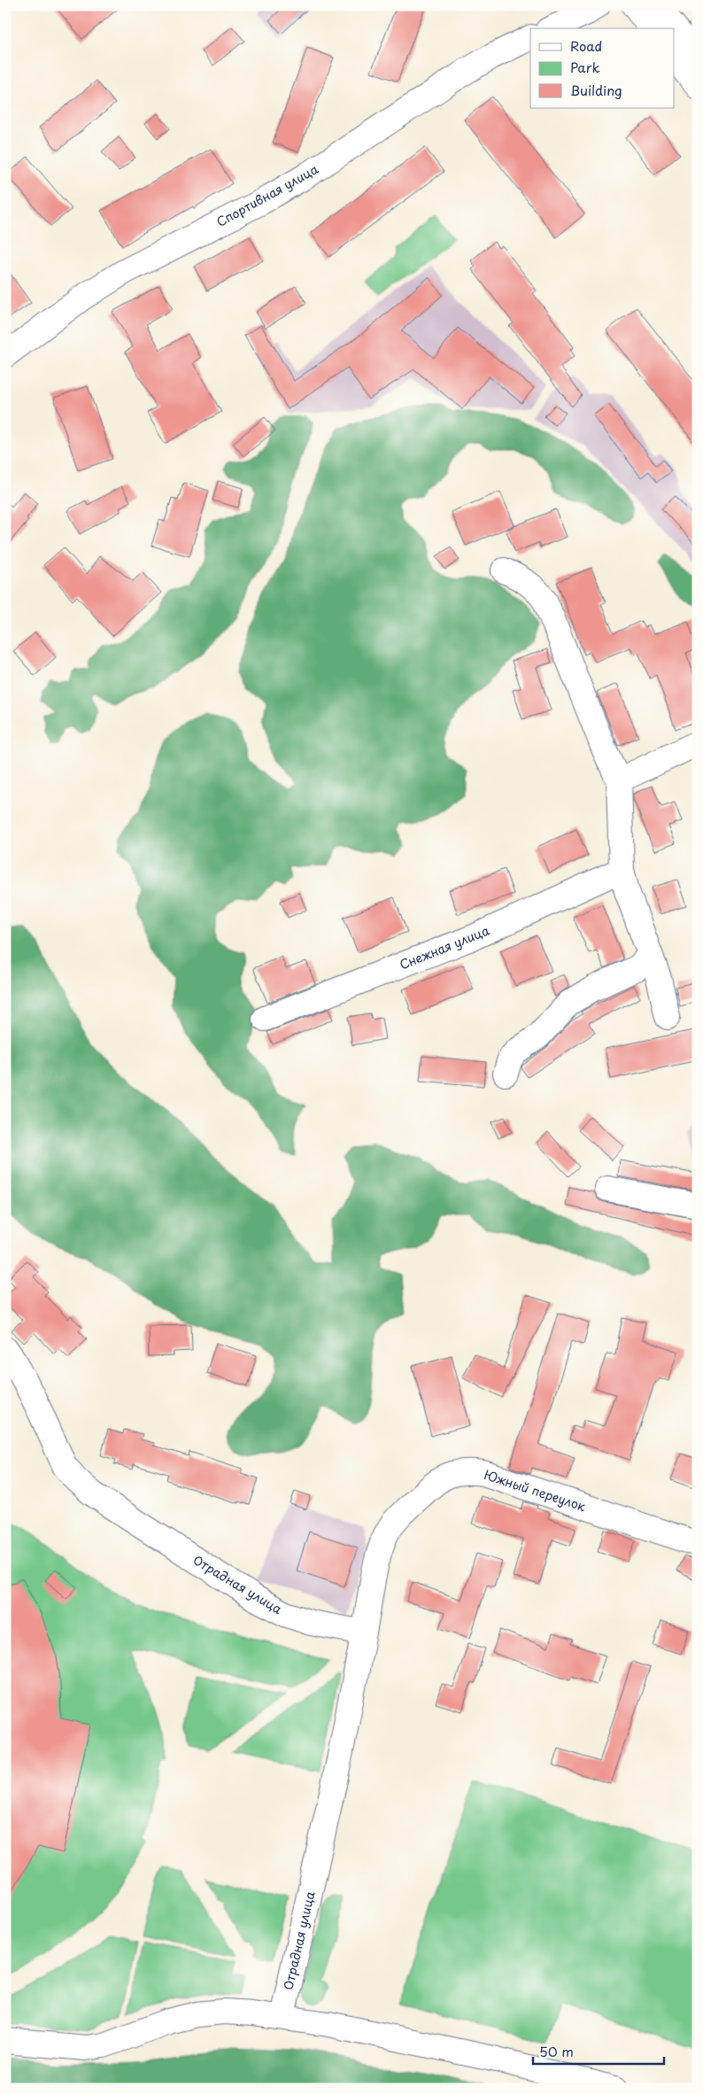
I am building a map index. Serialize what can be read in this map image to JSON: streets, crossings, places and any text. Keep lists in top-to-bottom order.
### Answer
{
  "streets": {
    "street": [
      "Спортивная улица",
      "Снежная улица",
      "Южный переулок",
      "Отрадная улица"
    ]
  },
  "crossings": [
    ["Южный переулок", "Отрадная улица"]
  ],
  "legend": ["Road", "Park", "Building"],
  "scale_bar": "50 m"
}
